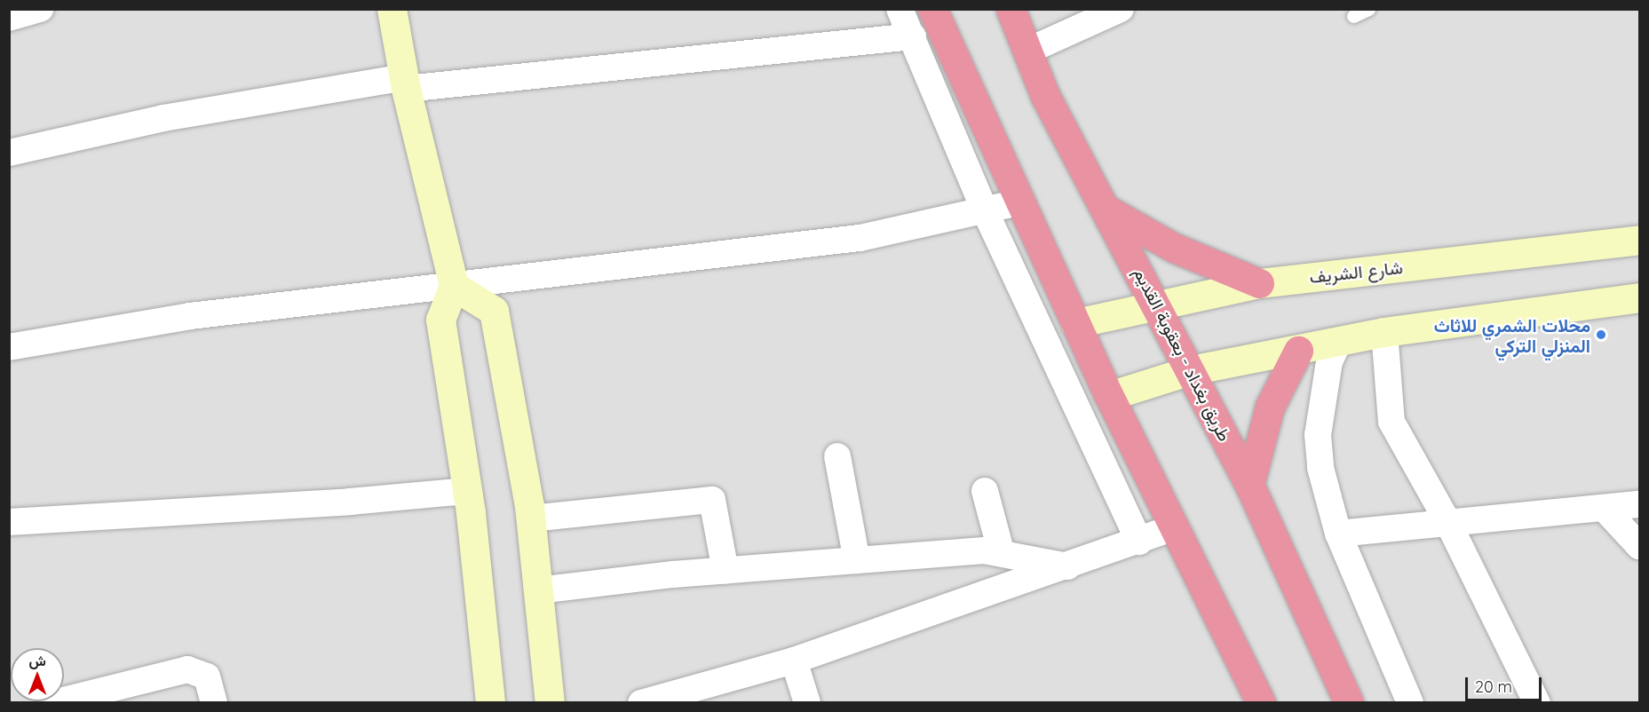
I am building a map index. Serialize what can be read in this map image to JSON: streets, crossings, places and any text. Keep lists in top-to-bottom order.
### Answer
{
  "streets": {
    "highway": ["طريق بغداد - بعقوبة القديم"],
    "street": ["شارع الشريف"]
  },
  "crossings": [
    ["شارع الشريف", "طريق بغداد - بعقوبة القديم"]
  ],
  "places": ["محلات الشمري للاثاث المنزلي التركي"],
  "scale_bar": "20 m",
  "north": "top"
}
